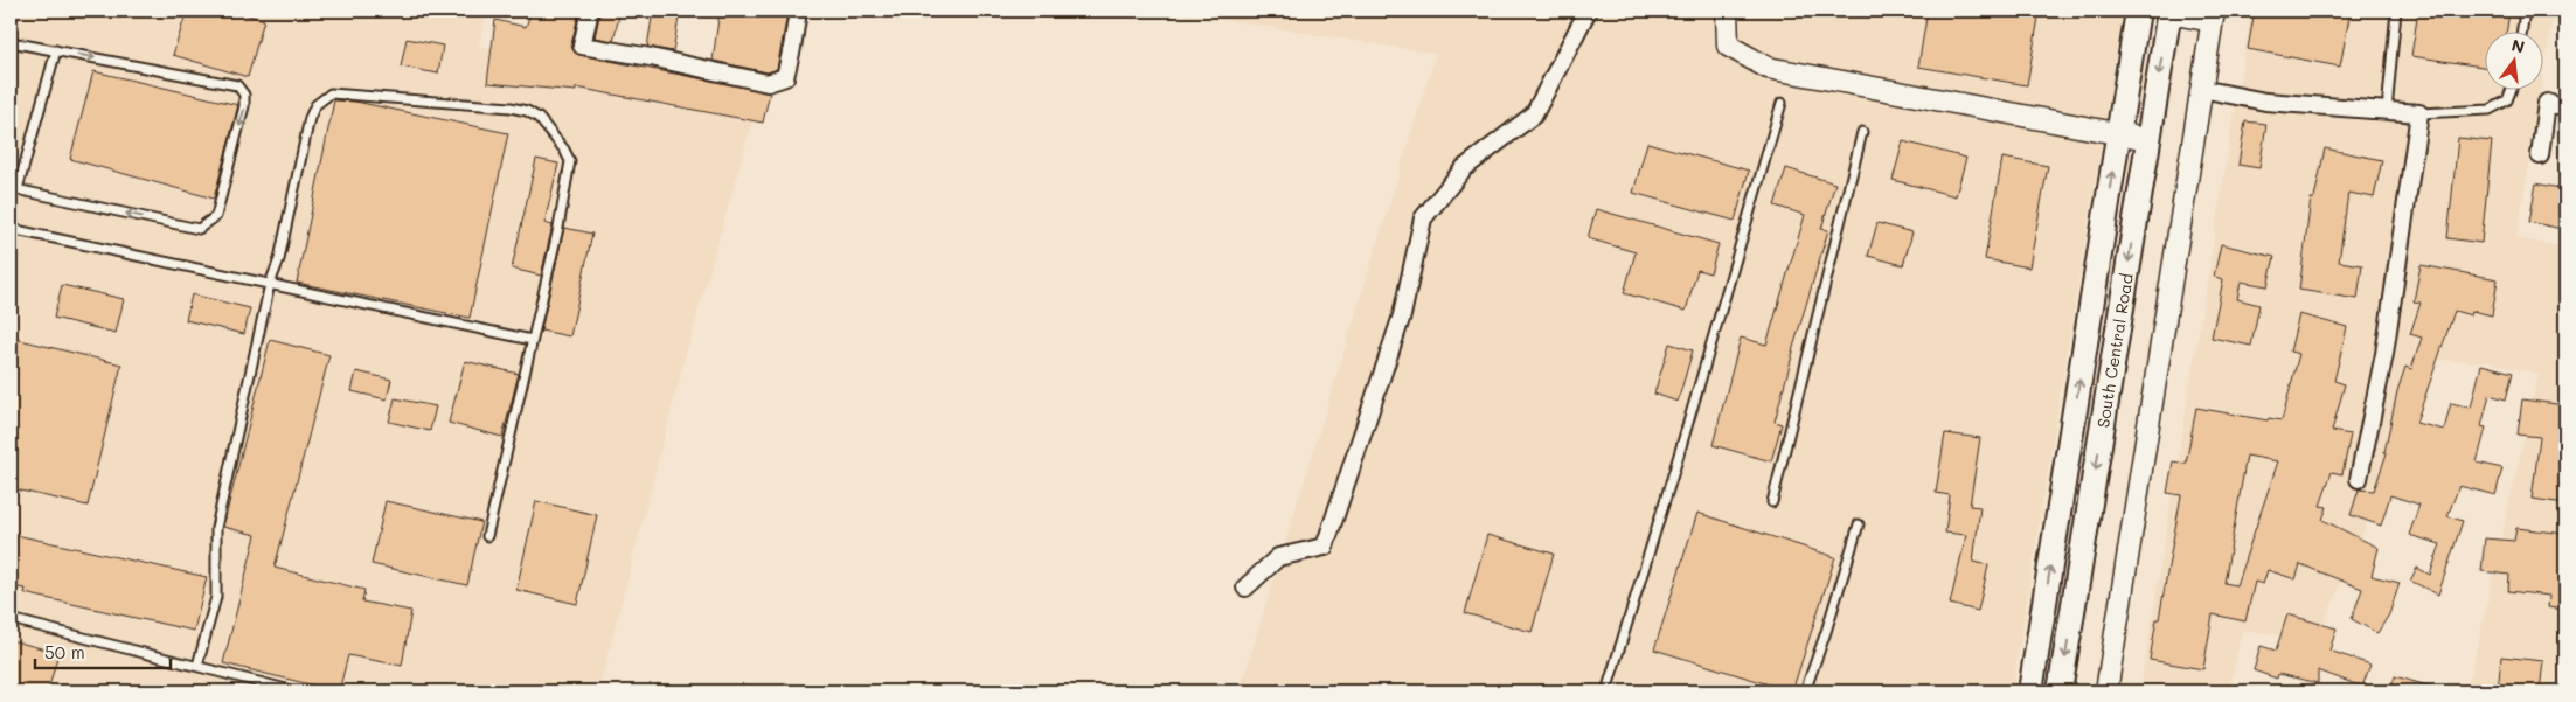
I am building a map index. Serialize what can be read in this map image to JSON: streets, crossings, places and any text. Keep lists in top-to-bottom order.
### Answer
{
  "streets": {
    "main road": ["South Central Road"]
  },
  "scale_bar": "50 m",
  "north": "top"
}
